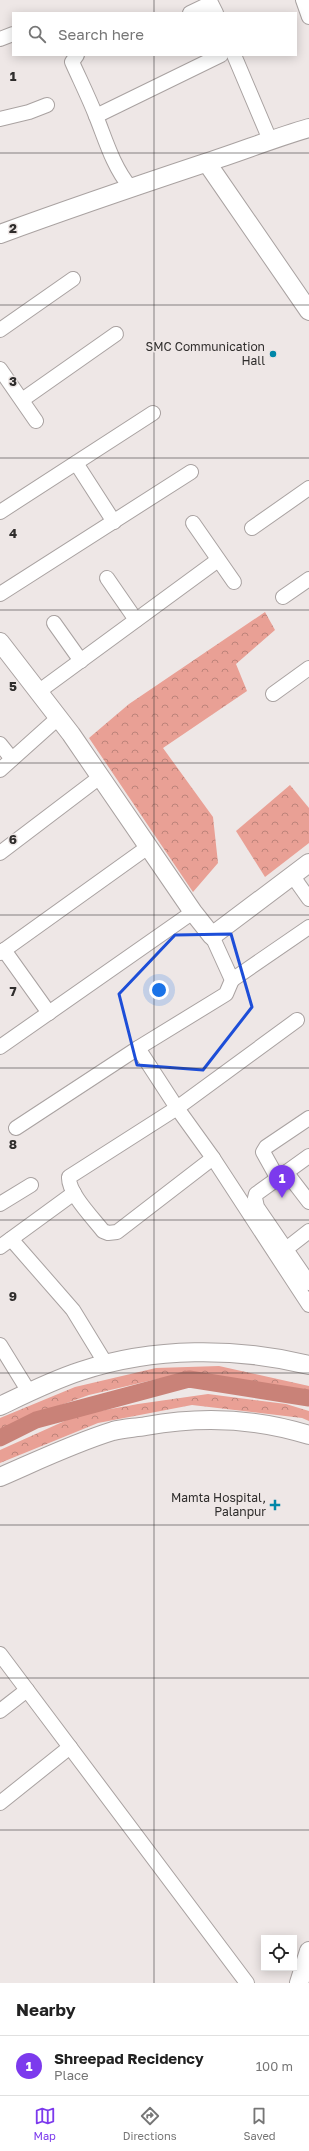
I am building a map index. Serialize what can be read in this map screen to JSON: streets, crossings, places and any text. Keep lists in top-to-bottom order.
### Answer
{
  "places": {
    "other": ["SMC Communication Hall"],
    "health": ["Mamta Hospital, Palanpur"]
  },
  "page": {
    "search": "Search here",
    "pins": "1",
    "heading": "Nearby",
    "list": [
      {
        "mark": "1",
        "name": "Shreepad Recidency",
        "note": "Place",
        "value": "100 m"
      }
    ],
    "nav": ["Map", "Directions", "Saved"]
  },
  "grid": {
    "rows": [
      "1",
      "2",
      "3",
      "4",
      "5",
      "6",
      "7",
      "8",
      "9"
    ]
  }
}
